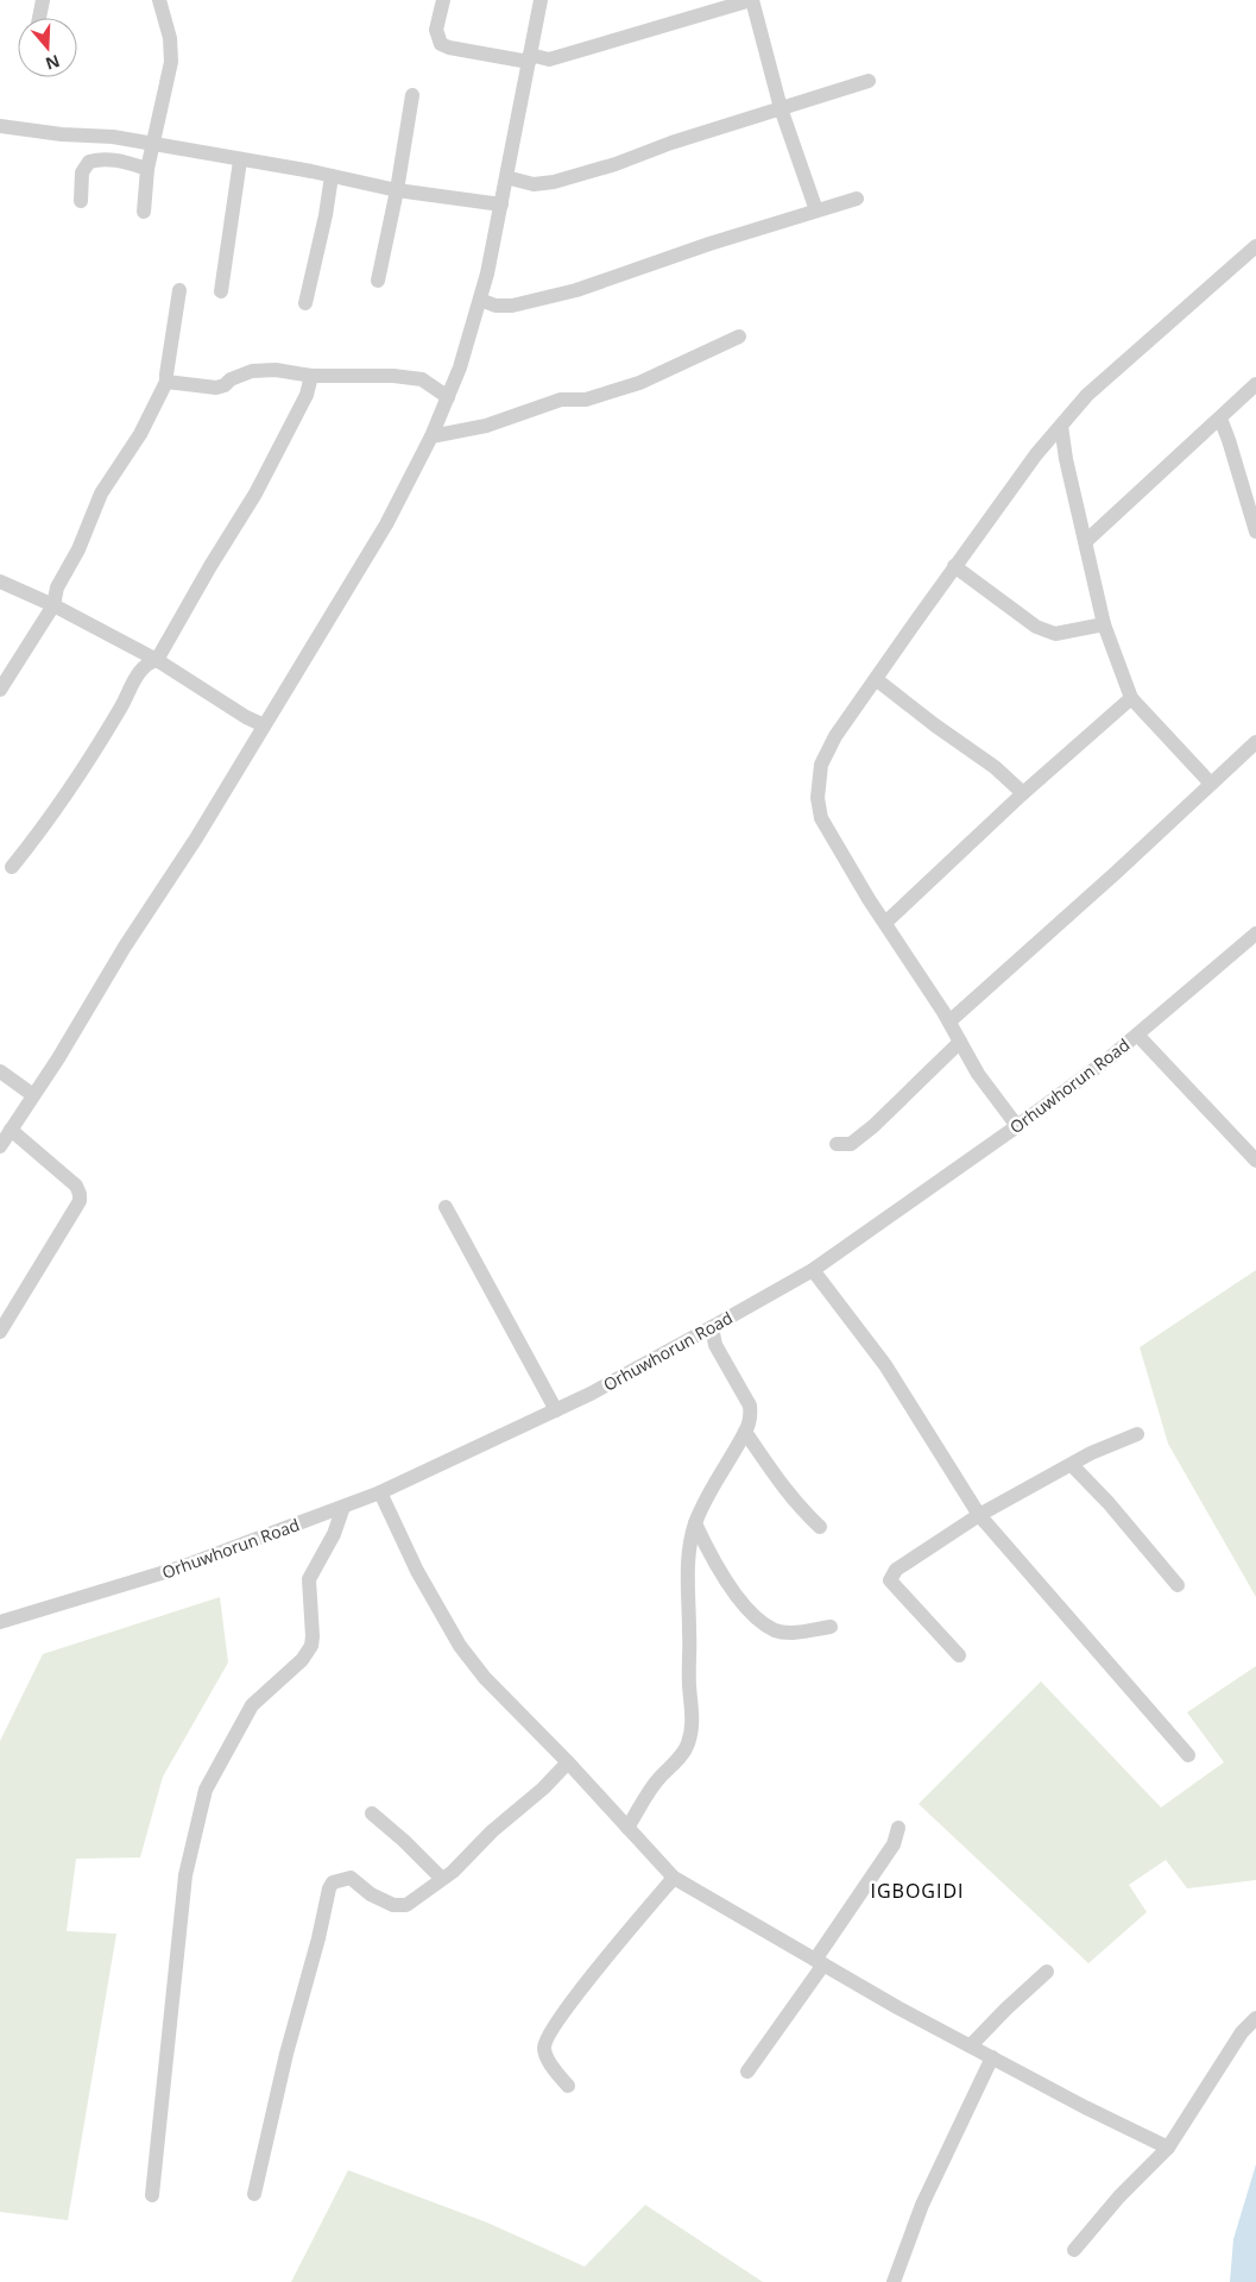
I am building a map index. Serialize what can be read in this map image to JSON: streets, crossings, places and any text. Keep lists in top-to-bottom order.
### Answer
{
  "streets": {
    "street": ["Orhuwhorun Road"]
  },
  "districts": ["IGBOGIDI"],
  "north": "bottom"
}
